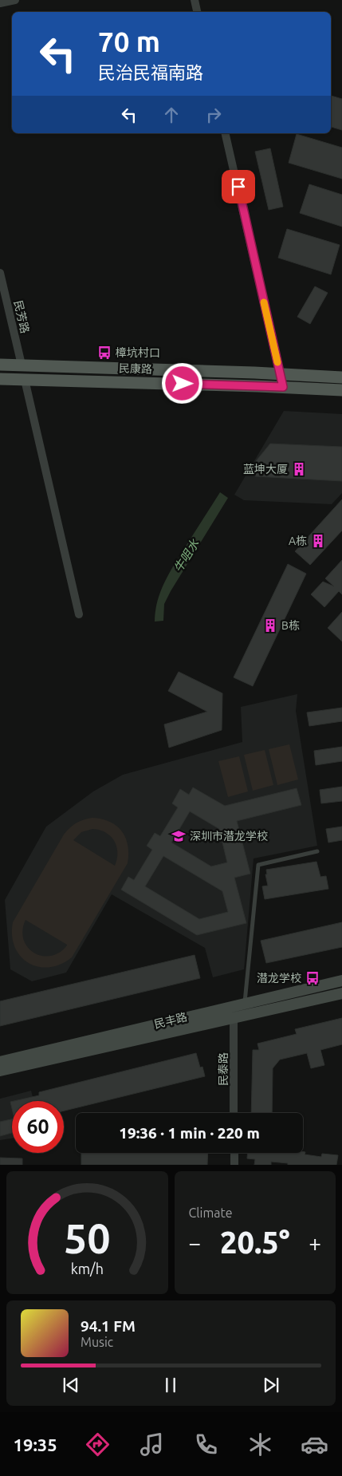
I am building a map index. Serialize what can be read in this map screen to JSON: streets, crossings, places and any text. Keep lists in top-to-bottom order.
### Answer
{
  "streets": {
    "main road": ["民康路", "民丰路"],
    "street": ["民芳路", "民泰路"]
  },
  "crossings": [
    ["民芳路", "民康路"],
    ["民丰路", "民泰路"]
  ],
  "water": ["牛咀水"],
  "places": {
    "bus stop": ["樟坑村口", "潜龙学校"],
    "building": ["蓝坤大厦", "A栋", "B栋"],
    "school or university": ["深圳市潜龙学校"]
  },
  "page": {
    "turn": ["70 m", "民治民福南路"],
    "limit": "60",
    "trip": "19:36 · 1 min · 220 m",
    "tile": "Climate",
    "heat": ["−", "20.5°", "+"],
    "song": ["94.1 FM", "Music"],
    "tabs": "19:35",
    "gauge": ["50", "km/h"]
  }
}
